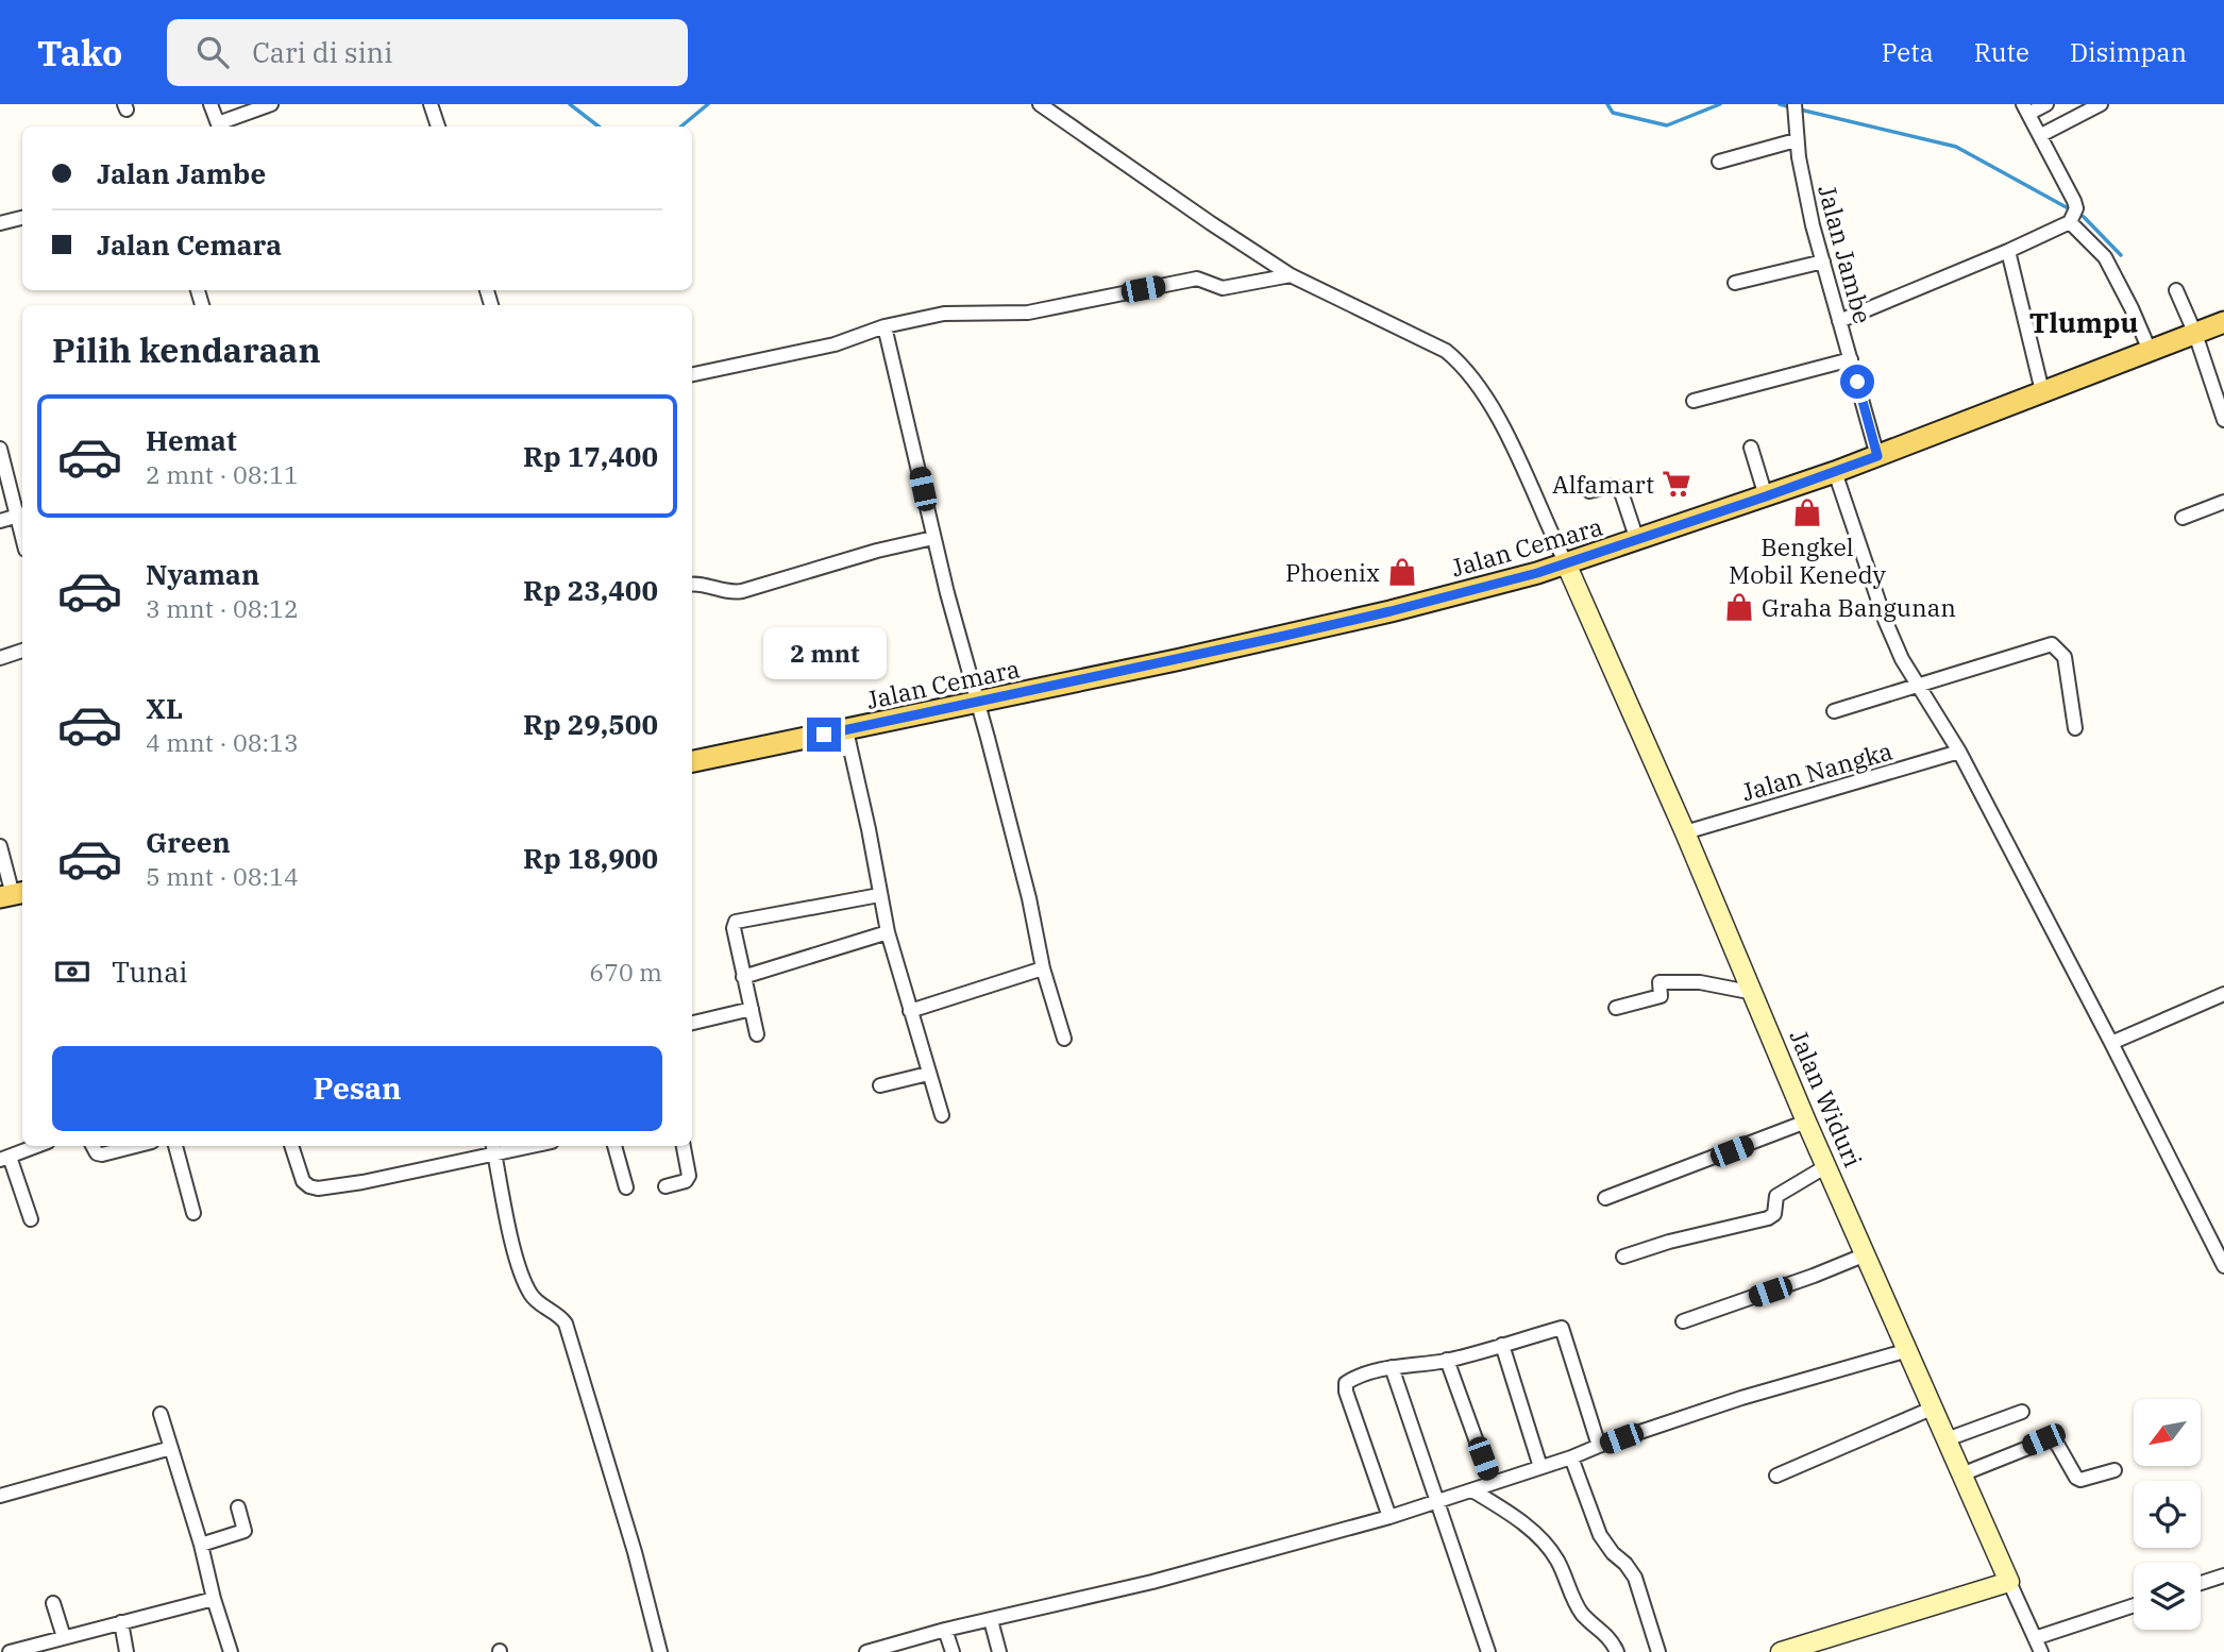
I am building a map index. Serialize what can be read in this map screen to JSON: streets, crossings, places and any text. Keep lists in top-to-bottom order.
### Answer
{
  "streets": {
    "main road": ["Jalan Cemara", "Jalan Widuri"],
    "street": ["Jalan Jambe", "Jalan Nangka"]
  },
  "crossings": [
    ["Jalan Jambe", "Jalan Cemara"],
    ["Jalan Cemara", "Jalan Widuri"],
    ["Jalan Nangka", "Jalan Widuri"]
  ],
  "districts": ["Tlumpu"],
  "places": {
    "supermarket": ["Alfamart"],
    "shop": ["Bengkel Mobil Kenedy", "Phoenix", "Graha Bangunan"]
  },
  "north": "bottom left",
  "page": {
    "header": "Tako",
    "search": "Cari di sini",
    "nav": ["Peta", "Rute", "Disimpan"],
    "banner": ["Jalan Jambe", "Jalan Cemara"],
    "heading": "Pilih kendaraan",
    "list": [
      {
        "name": "Hemat",
        "note": "2 mnt · 08:11",
        "value": "Rp 17,400"
      },
      {
        "name": "Nyaman",
        "note": "3 mnt · 08:12",
        "value": "Rp 23,400"
      },
      {
        "name": "XL",
        "note": "4 mnt · 08:13",
        "value": "Rp 29,500"
      },
      {
        "name": "Green",
        "note": "5 mnt · 08:14",
        "value": "Rp 18,900"
      }
    ],
    "bubble": "2 mnt",
    "pay": ["Tunai", "670 m"],
    "buttons": "Pesan"
  }
}
